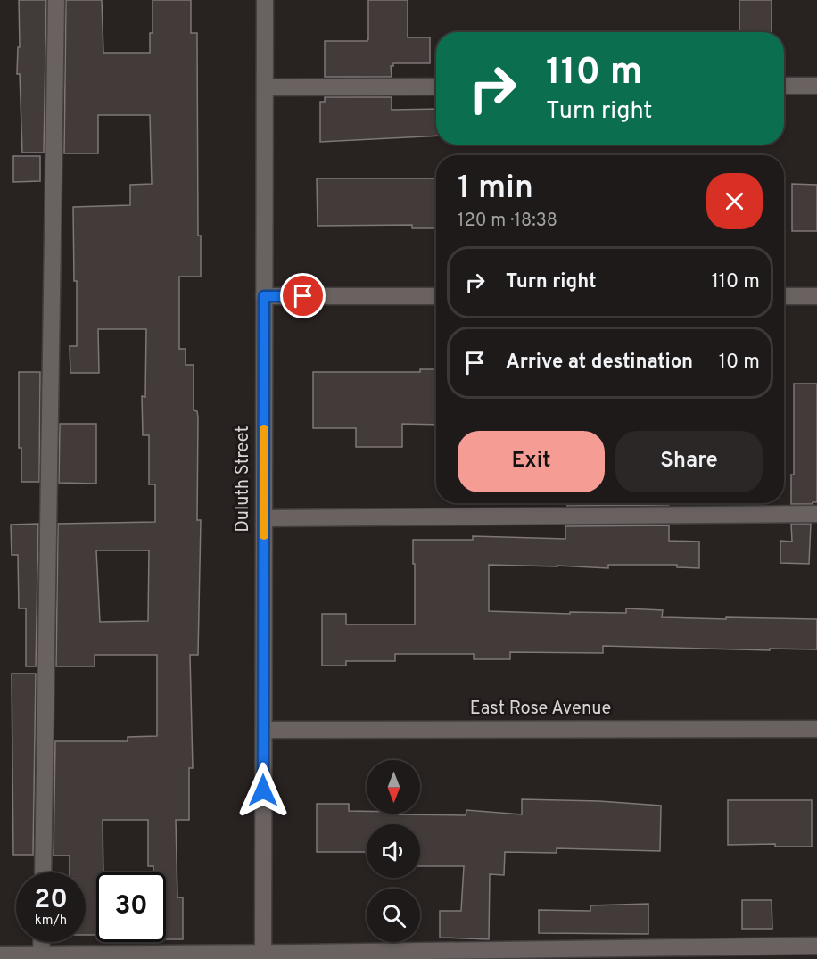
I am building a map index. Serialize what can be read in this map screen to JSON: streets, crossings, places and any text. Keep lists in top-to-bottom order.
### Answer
{
  "streets": {
    "street": ["Duluth Street", "East Rose Avenue"]
  },
  "crossings": [
    ["Duluth Street", "East Rose Avenue"]
  ],
  "north": "bottom",
  "page": {
    "turn": ["110 m", "Turn right"],
    "heading": ["1 min", "120 m · 18:38"],
    "list": [
      {
        "name": "Turn right",
        "value": "110 m"
      },
      {
        "name": "Arrive at destination",
        "value": "10 m"
      }
    ],
    "buttons": ["Exit", "Share"],
    "speed": "20 km/h",
    "limit": "30"
  }
}
